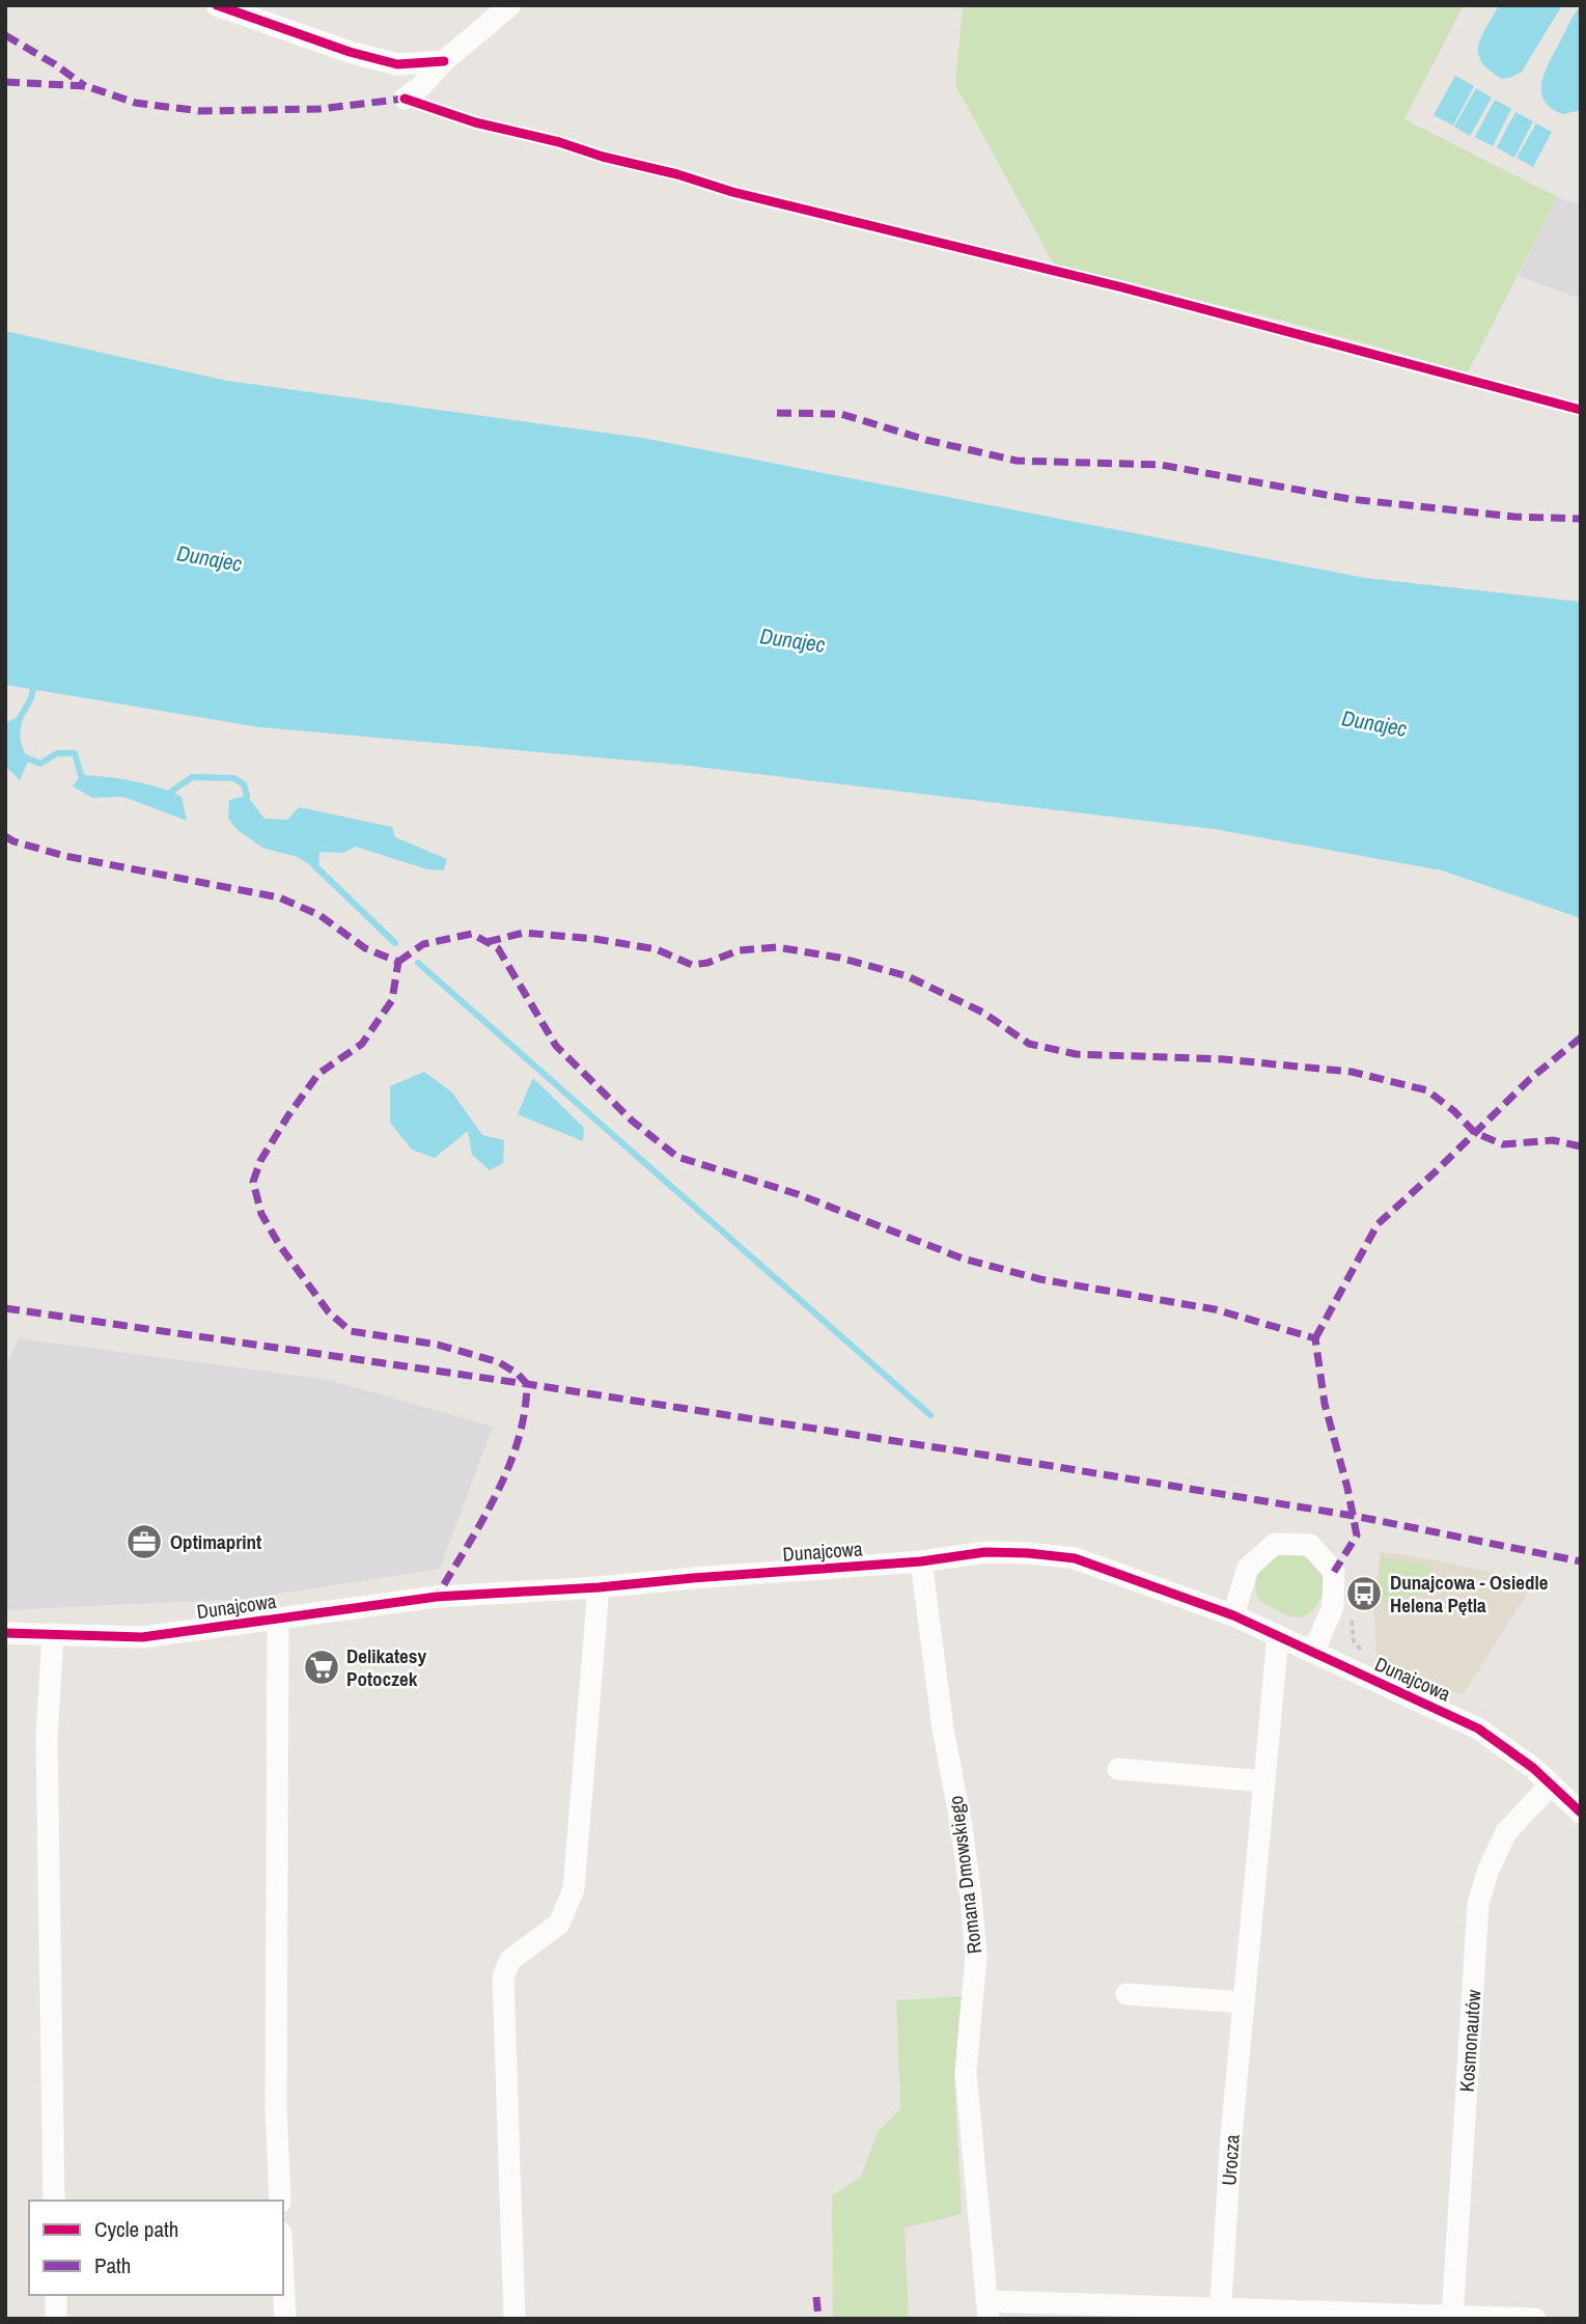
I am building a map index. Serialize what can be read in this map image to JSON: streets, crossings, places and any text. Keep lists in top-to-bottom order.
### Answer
{
  "streets": {
    "street": [
      "Dunajcowa",
      "Romana Dmowskiego",
      "Kosmonautów",
      "Urocza"
    ]
  },
  "crossings": [
    ["Dunajcowa", "Romana Dmowskiego"],
    ["Dunajcowa", "Kosmonautów"],
    ["Dunajcowa", "Urocza"]
  ],
  "water": ["Dunajec"],
  "places": {
    "office": ["Optimaprint"],
    "bus stop": ["Dunajcowa - Osiedle Helena Pętla"],
    "supermarket": ["Delikatesy Potoczek"]
  },
  "legend": ["Cycle path", "Path"]
}
